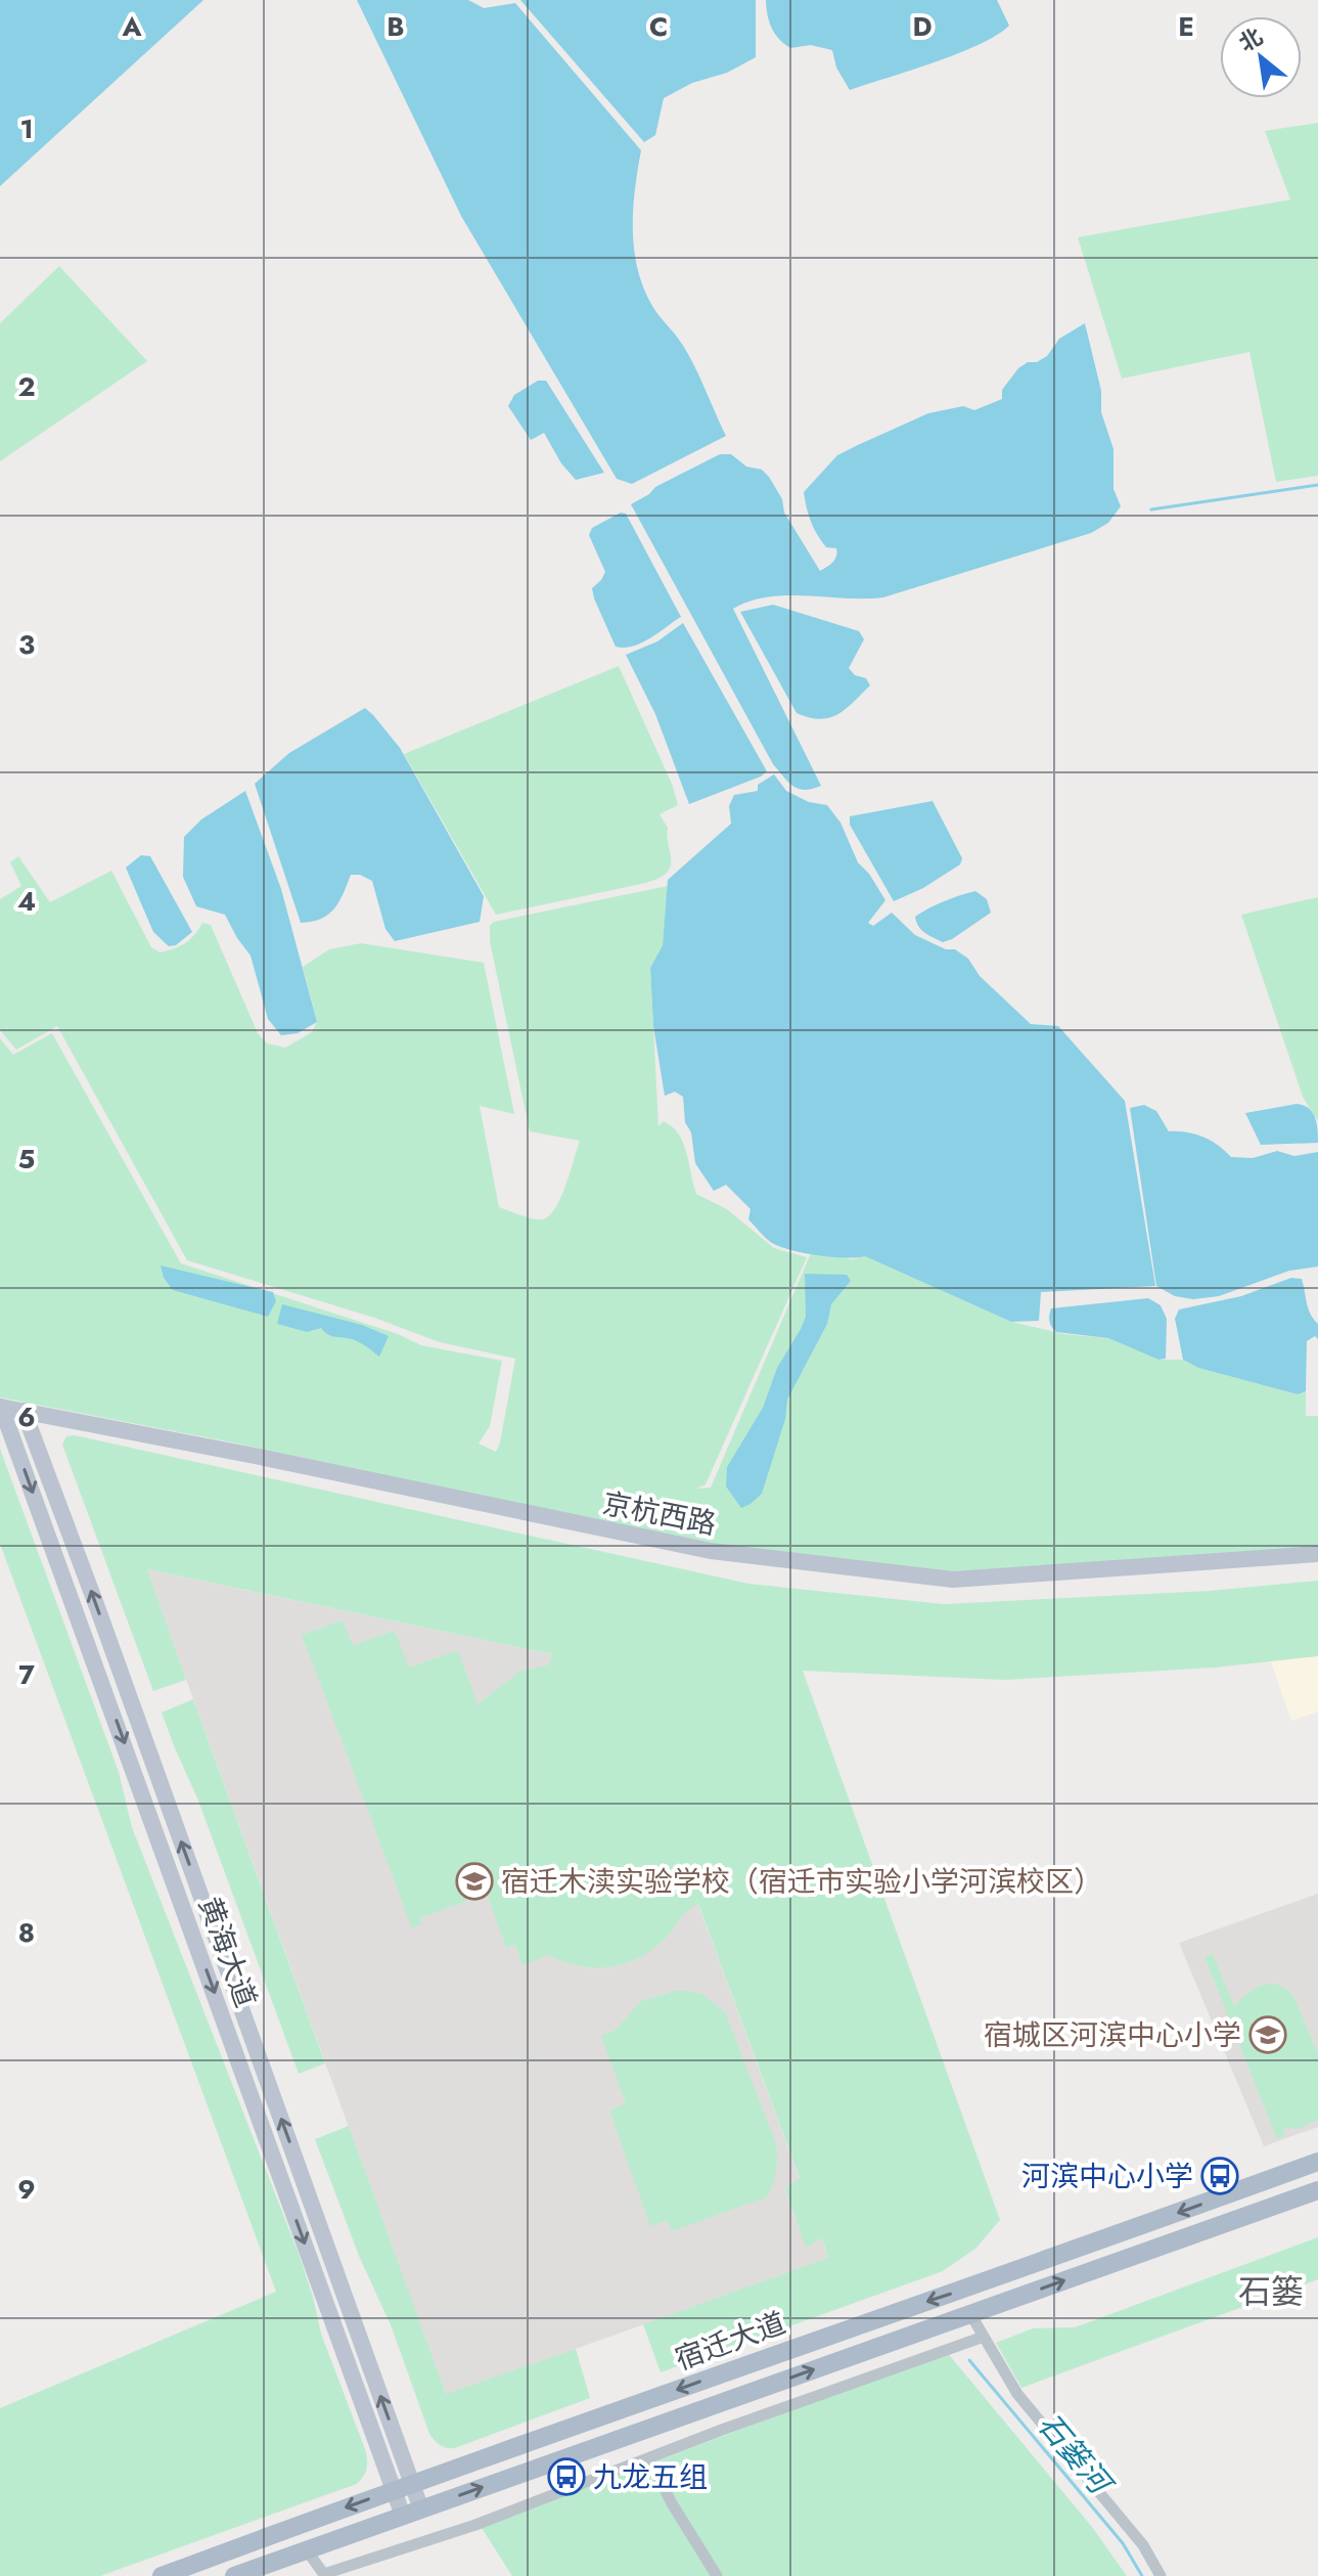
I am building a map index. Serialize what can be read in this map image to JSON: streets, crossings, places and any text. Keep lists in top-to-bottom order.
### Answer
{
  "streets": {
    "main road": ["京杭西路", "黄海大道", "宿迁大道"]
  },
  "crossings": [
    ["京杭西路", "黄海大道"],
    ["黄海大道", "宿迁大道"]
  ],
  "districts": ["石篓"],
  "water": ["石篓河"],
  "places": {
    "school or university": ["宿迁木渎实验学校（宿迁市实验小学河滨校区）", "宿城区河滨中心小学"],
    "bus stop": ["河滨中心小学", "九龙五组"]
  },
  "north": "top left",
  "grid": {
    "columns": [
      "A",
      "B",
      "C",
      "D",
      "E"
    ],
    "rows": [
      "1",
      "2",
      "3",
      "4",
      "5",
      "6",
      "7",
      "8",
      "9"
    ]
  }
}
